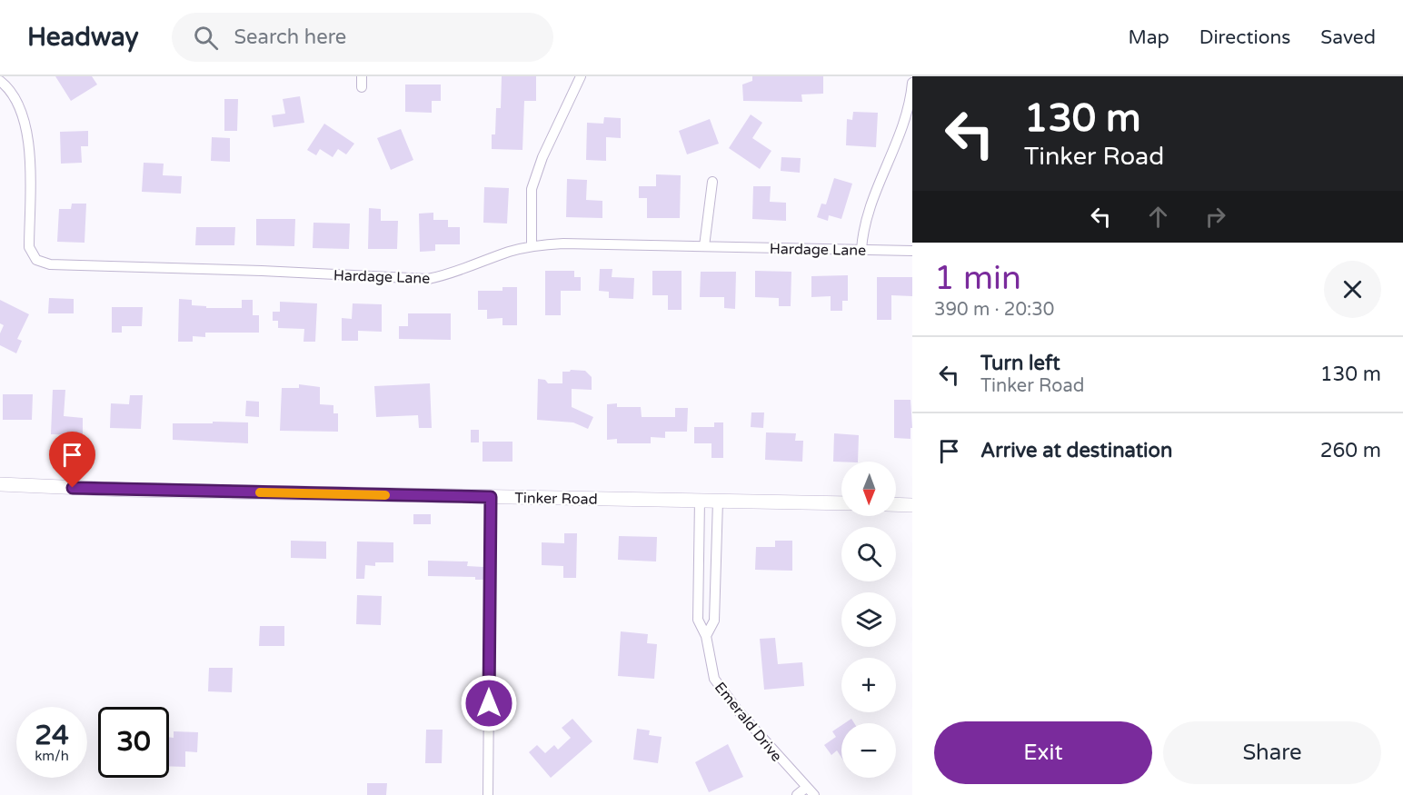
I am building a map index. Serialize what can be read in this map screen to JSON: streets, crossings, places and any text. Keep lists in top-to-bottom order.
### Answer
{
  "streets": {
    "main road": ["Tinker Road"],
    "street": ["Hardage Lane", "Emerald Drive"]
  },
  "crossings": [
    ["Tinker Road", "Emerald Drive"]
  ],
  "north": "bottom",
  "page": {
    "header": "Headway",
    "search": "Search here",
    "nav": ["Map", "Directions", "Saved"],
    "turn": ["130 m", "Tinker Road"],
    "heading": ["1 min", "390 m · 20:30"],
    "list": [
      {
        "name": "Turn left",
        "note": "Tinker Road",
        "value": "130 m"
      },
      {
        "name": "Arrive at destination",
        "value": "260 m"
      }
    ],
    "map_buttons": ["+", "−"],
    "speed": "24 km/h",
    "limit": "30",
    "buttons": ["Exit", "Share"]
  }
}
